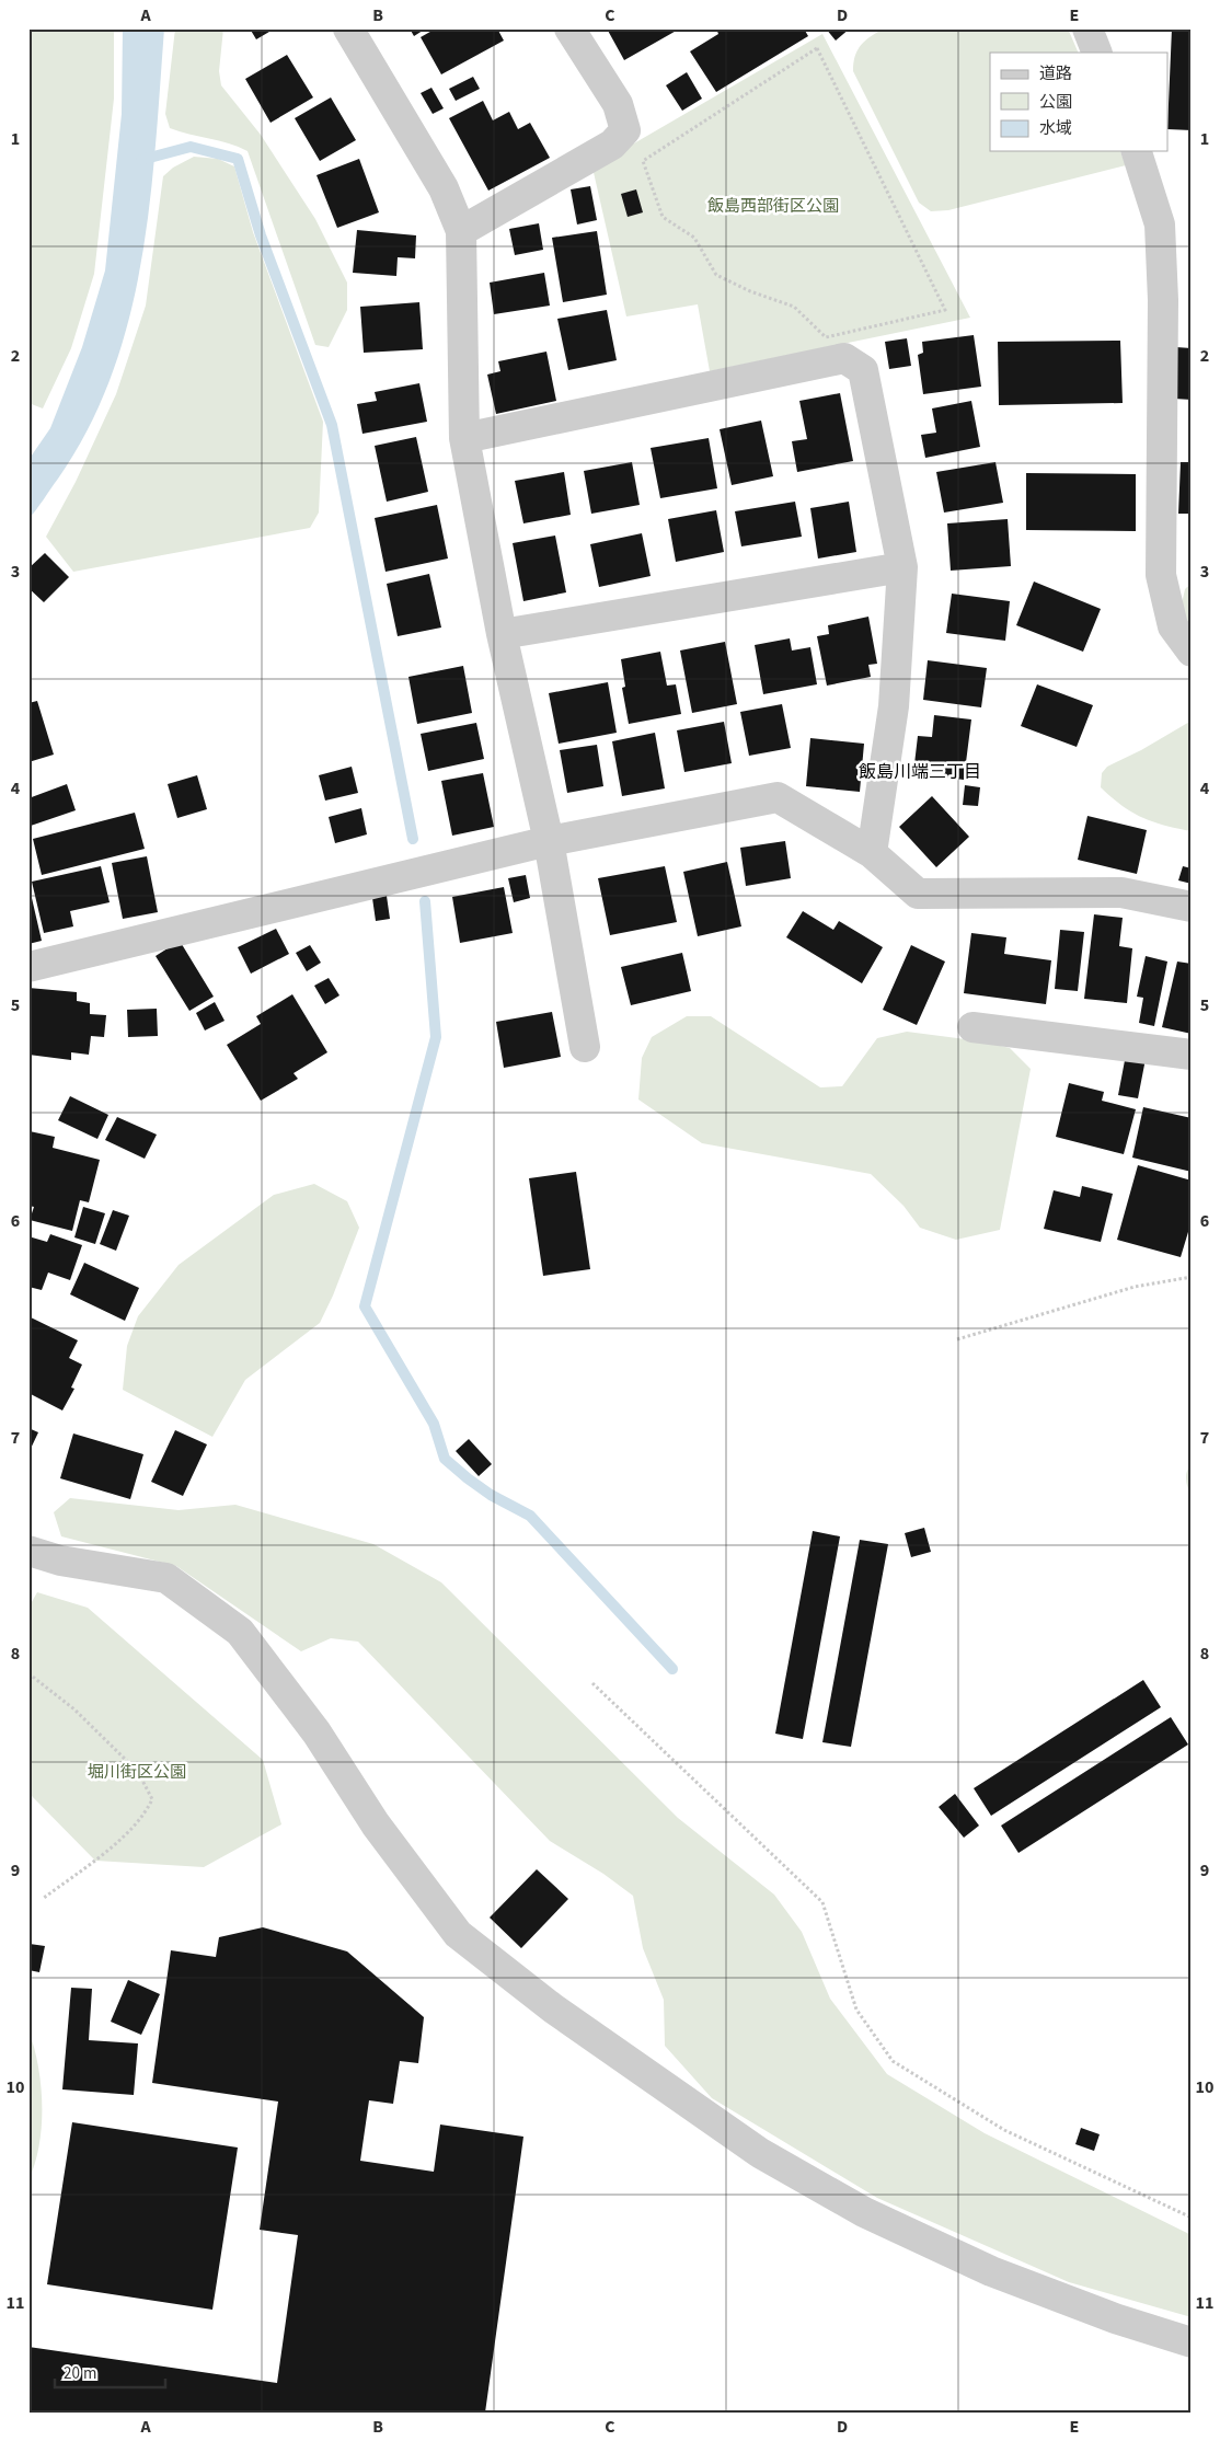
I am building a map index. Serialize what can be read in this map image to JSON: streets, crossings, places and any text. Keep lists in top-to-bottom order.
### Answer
{
  "districts": ["飯島川端三丁目"],
  "parks": ["飯島西部街区公園", "堀川街区公園"],
  "legend": ["道路", "公園", "水域"],
  "scale_bar": "20 m",
  "grid": {
    "columns": [
      "A",
      "B",
      "C",
      "D",
      "E"
    ],
    "rows": [
      "1",
      "2",
      "3",
      "4",
      "5",
      "6",
      "7",
      "8",
      "9",
      "10",
      "11"
    ]
  }
}
